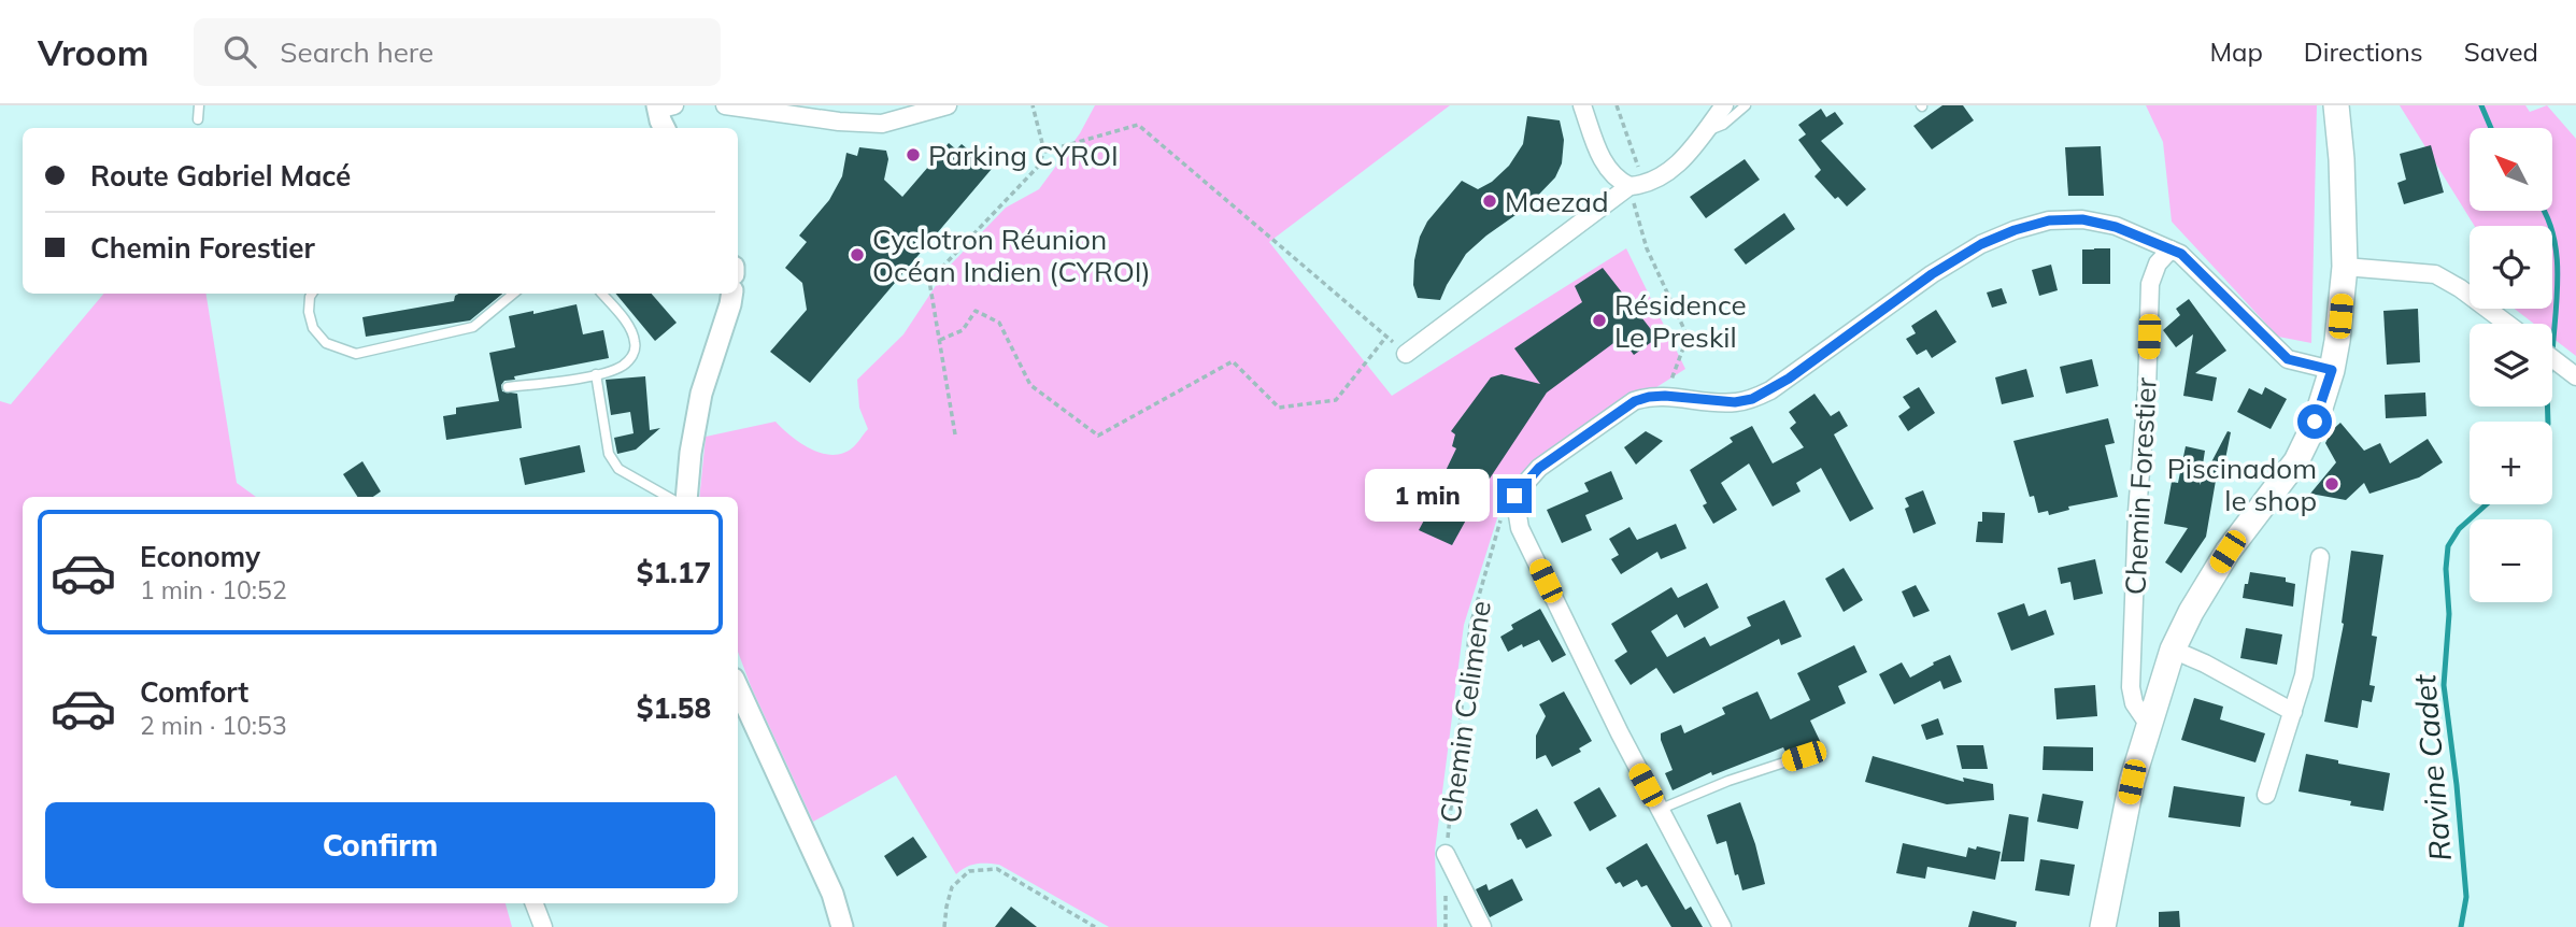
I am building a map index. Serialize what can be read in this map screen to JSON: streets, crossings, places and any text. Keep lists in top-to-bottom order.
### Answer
{
  "streets": {
    "street": ["Chemin Forestier", "Chemin Celimene"]
  },
  "water": ["Ravine Cadet"],
  "places": [
    "Parking CYROI",
    "Maezad",
    "Cyclotron Réunion Océan Indien (CYROI)",
    "Résidence Le Preskil",
    "Piscinadom le shop"
  ],
  "north": "top left",
  "page": {
    "header": "Vroom",
    "search": "Search here",
    "nav": ["Map", "Directions", "Saved"],
    "map_buttons": ["+", "−"],
    "banner": ["Route Gabriel Macé", "Chemin Forestier"],
    "bubble": "1 min",
    "list": [
      {
        "name": "Economy",
        "note": "1 min · 10:52",
        "value": "$1.17"
      },
      {
        "name": "Comfort",
        "note": "2 min · 10:53",
        "value": "$1.58"
      }
    ],
    "buttons": "Confirm"
  }
}
